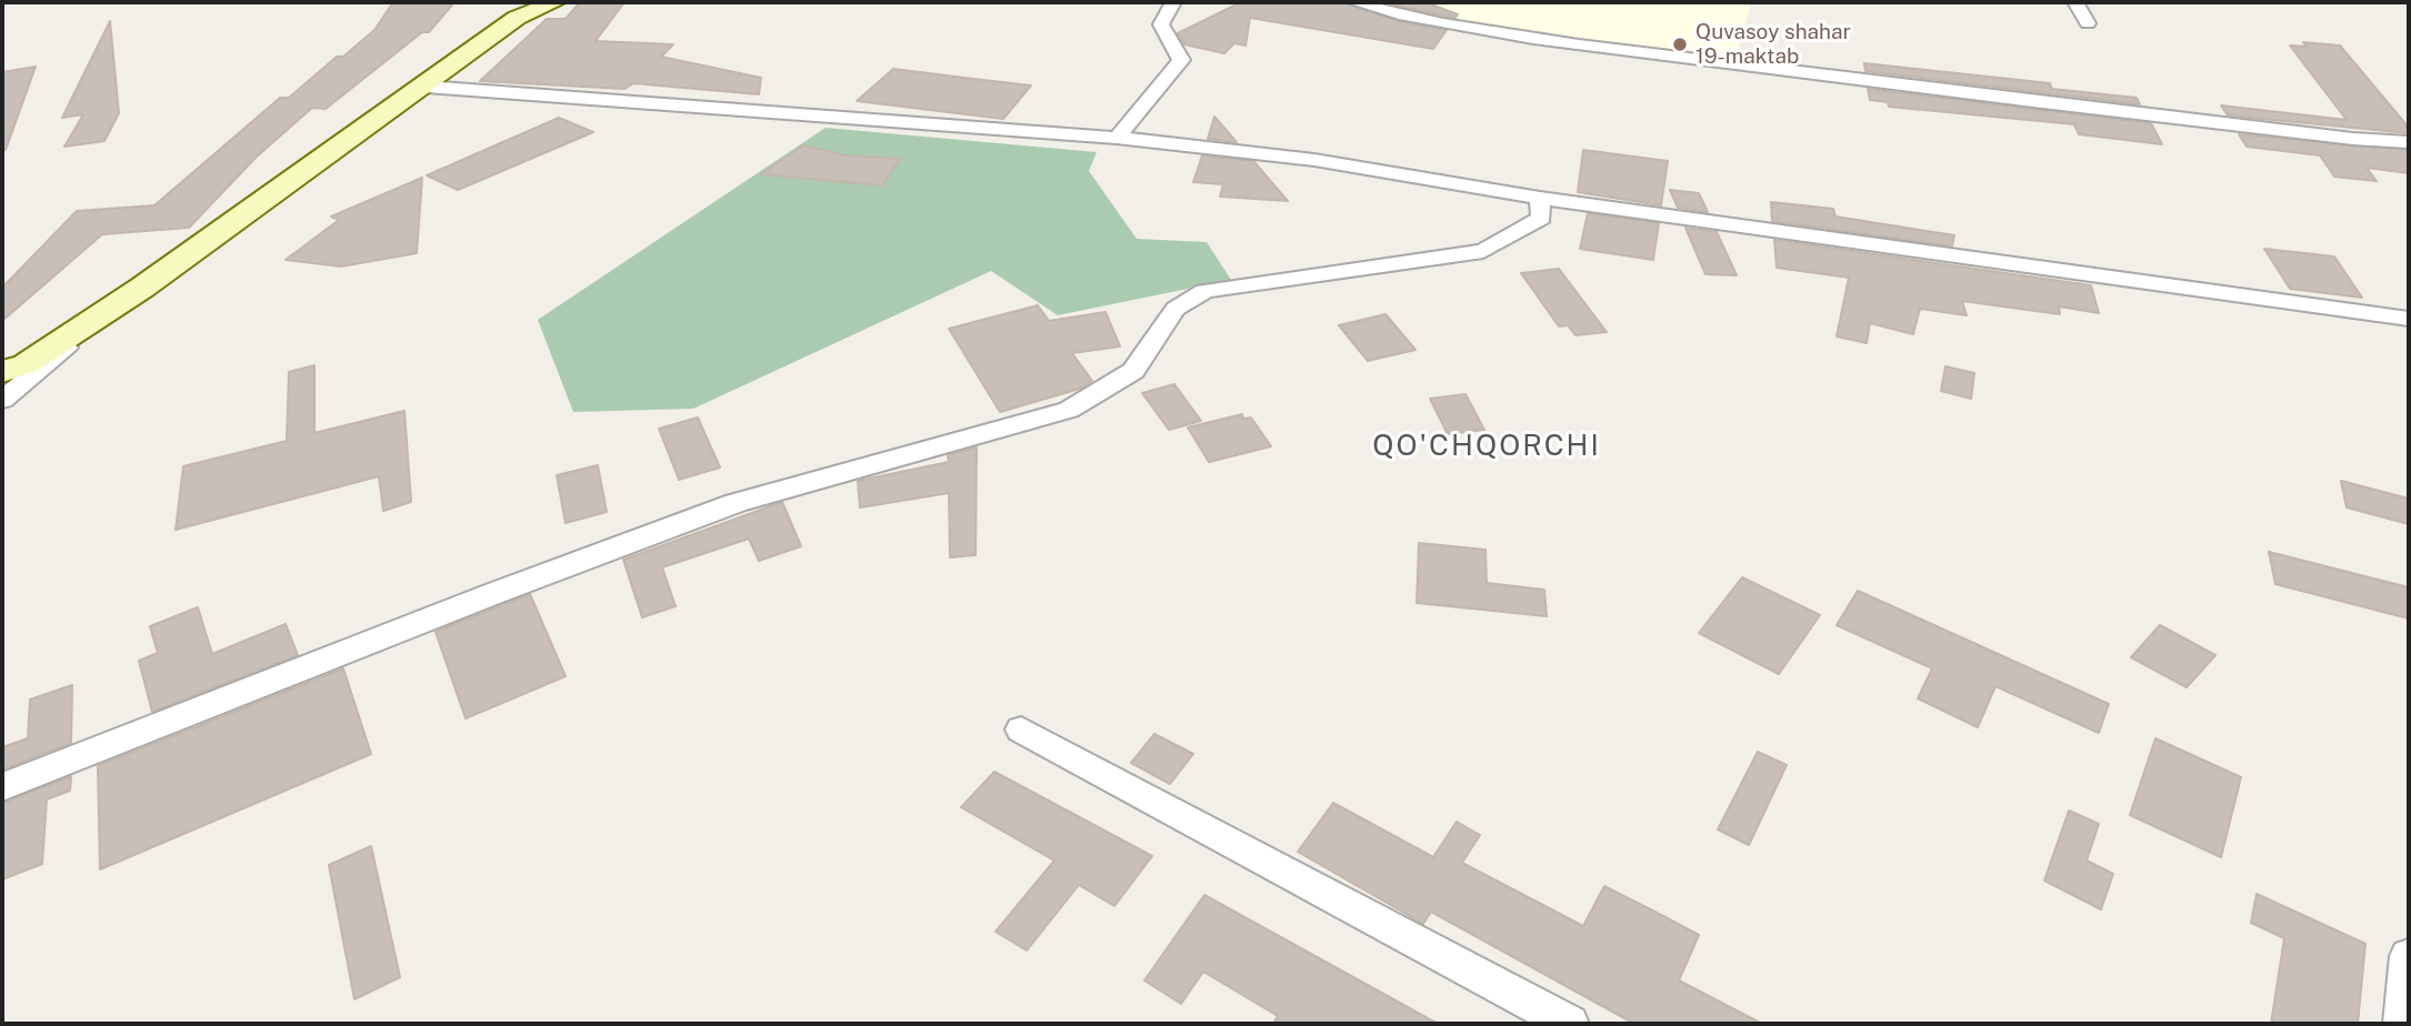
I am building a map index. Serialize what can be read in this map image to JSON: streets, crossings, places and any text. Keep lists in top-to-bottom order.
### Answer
{
  "districts": ["QO'CHQORCHI"],
  "places": ["Quvasoy shahar 19-maktab"]
}
